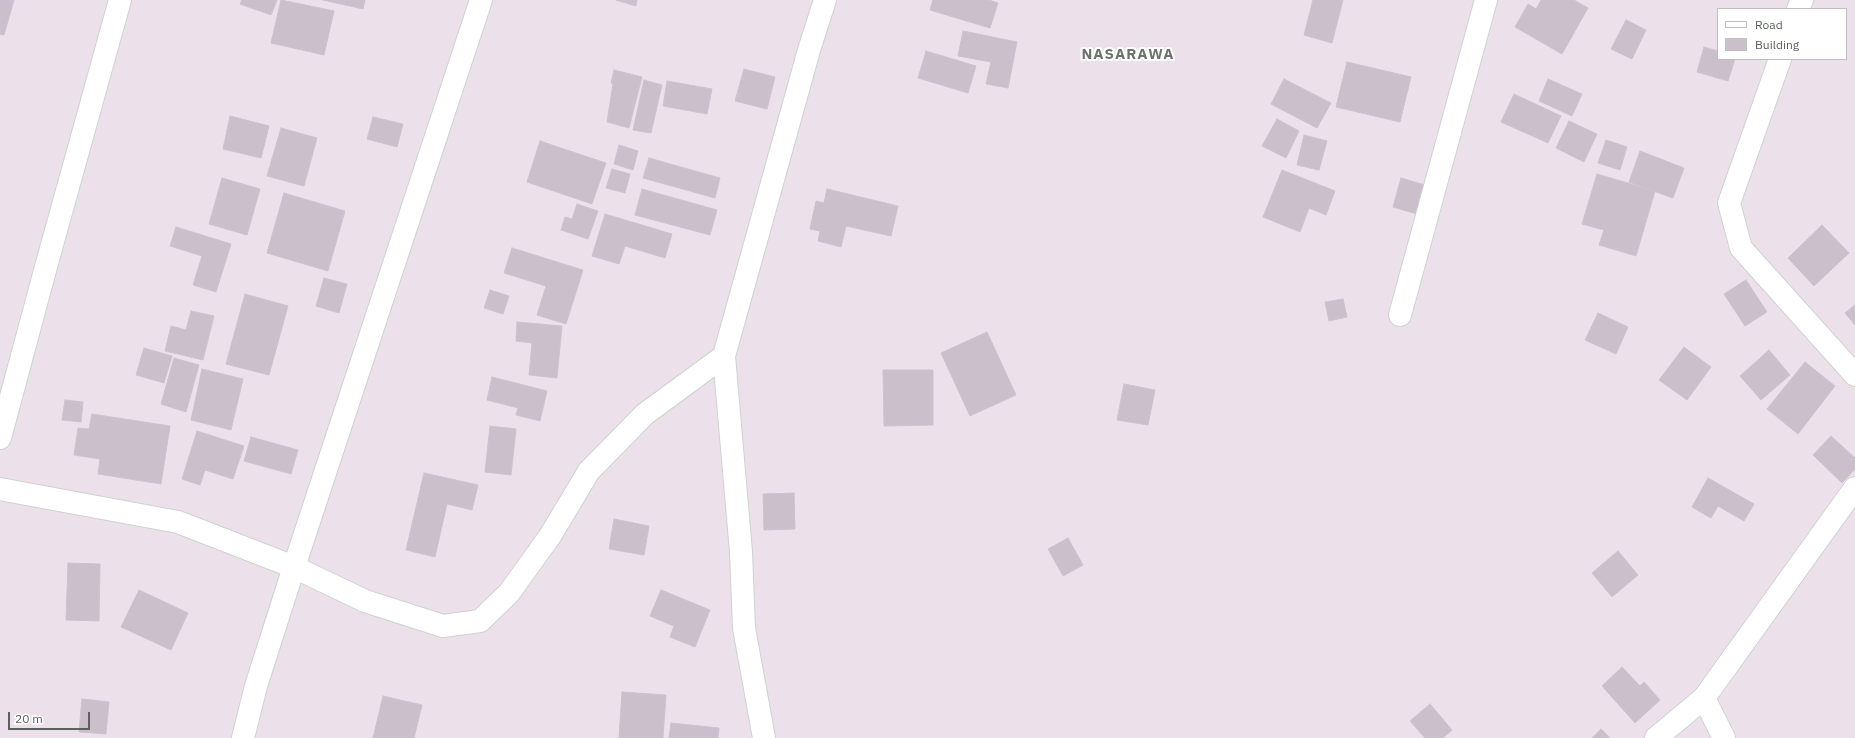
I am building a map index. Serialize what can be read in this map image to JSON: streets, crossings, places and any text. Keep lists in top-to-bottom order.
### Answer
{
  "districts": ["NASARAWA"],
  "legend": ["Road", "Building"],
  "scale_bar": "20 m"
}
